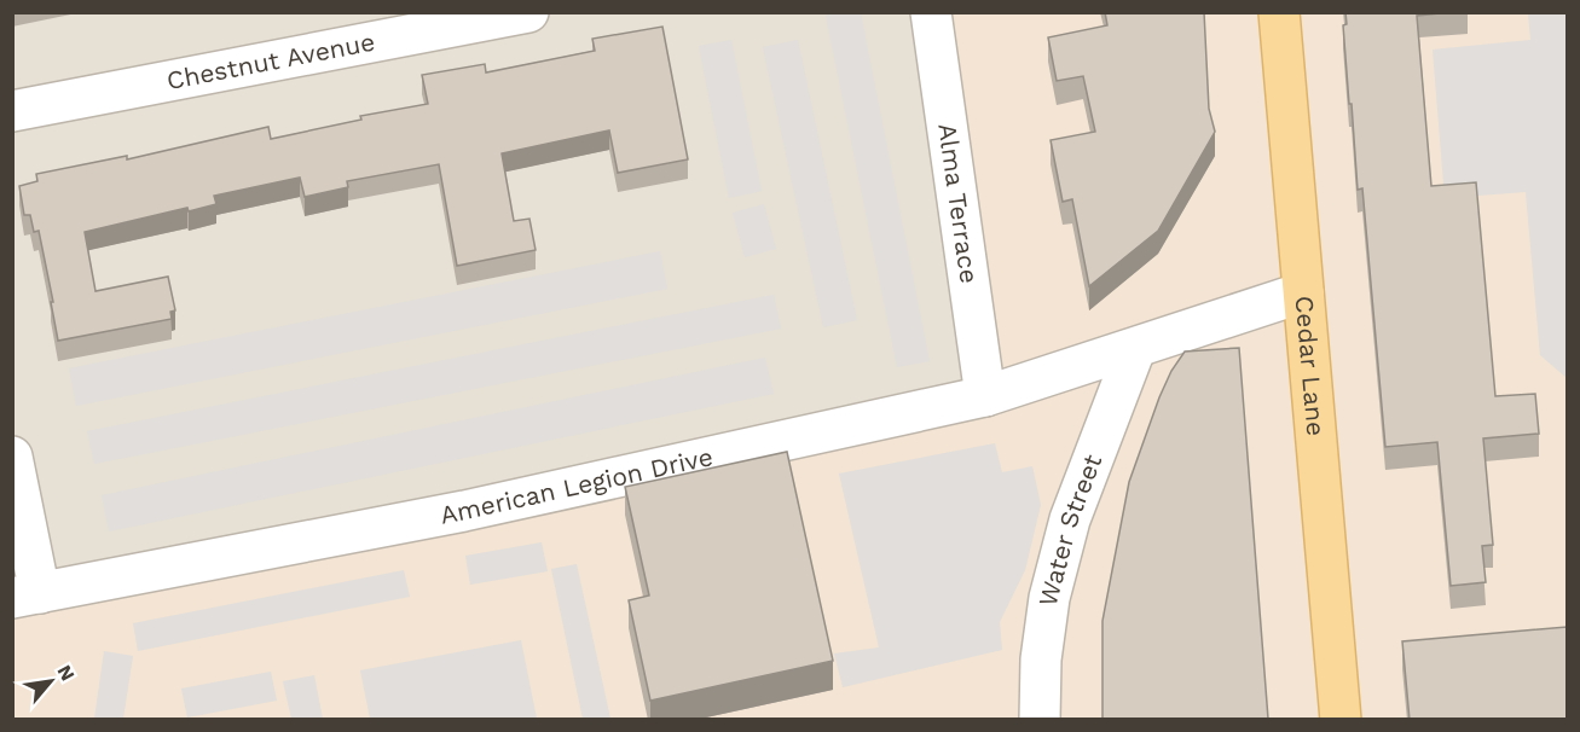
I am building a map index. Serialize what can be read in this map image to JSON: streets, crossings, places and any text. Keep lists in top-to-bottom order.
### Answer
{
  "streets": {
    "main road": ["Cedar Lane"],
    "street": [
      "Chestnut Avenue",
      "Alma Terrace",
      "American Legion Drive",
      "Water Street"
    ]
  },
  "crossings": [
    ["Alma Terrace", "American Legion Drive"],
    ["Cedar Lane", "American Legion Drive"],
    ["American Legion Drive", "Water Street"]
  ],
  "north": "top right"
}
